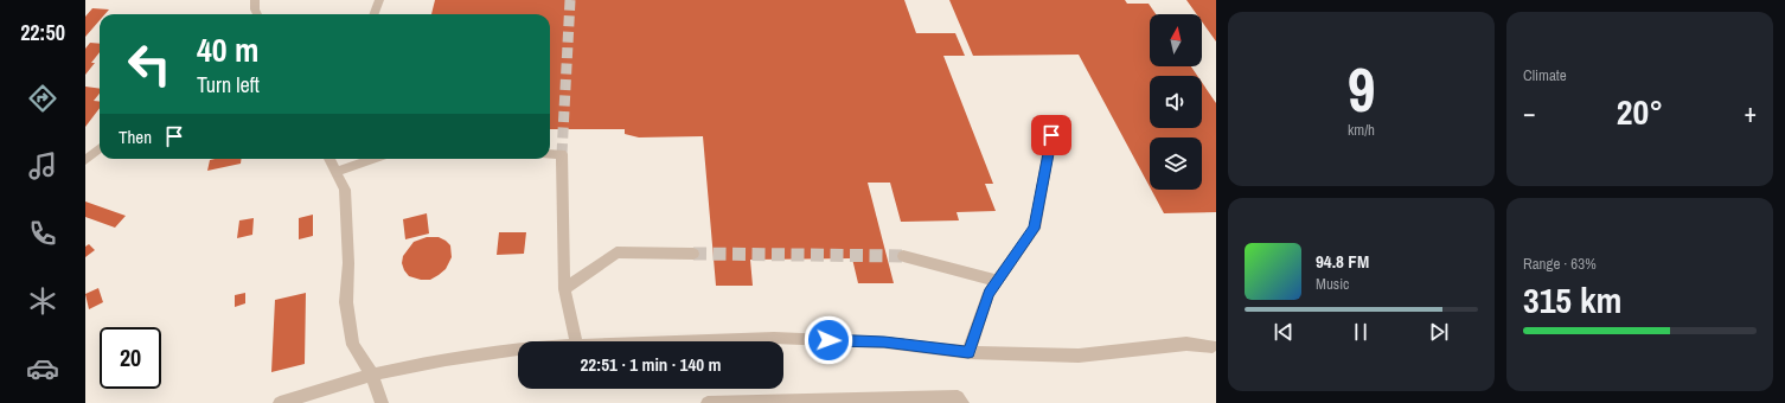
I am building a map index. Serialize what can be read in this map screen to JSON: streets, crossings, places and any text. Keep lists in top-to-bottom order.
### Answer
{
  "north": "top",
  "page": {
    "tabs": "22:50",
    "tile": [
      ["9", "km/h"],
      "Climate",
      ["Range · 63%", "315 km"]
    ],
    "turn": ["40 m", "Turn left"],
    "heat": ["−", "20°", "+"],
    "then": "Then",
    "song": ["94.8 FM", "Music"],
    "limit": "20",
    "trip": "22:51 · 1 min · 140 m"
  }
}
